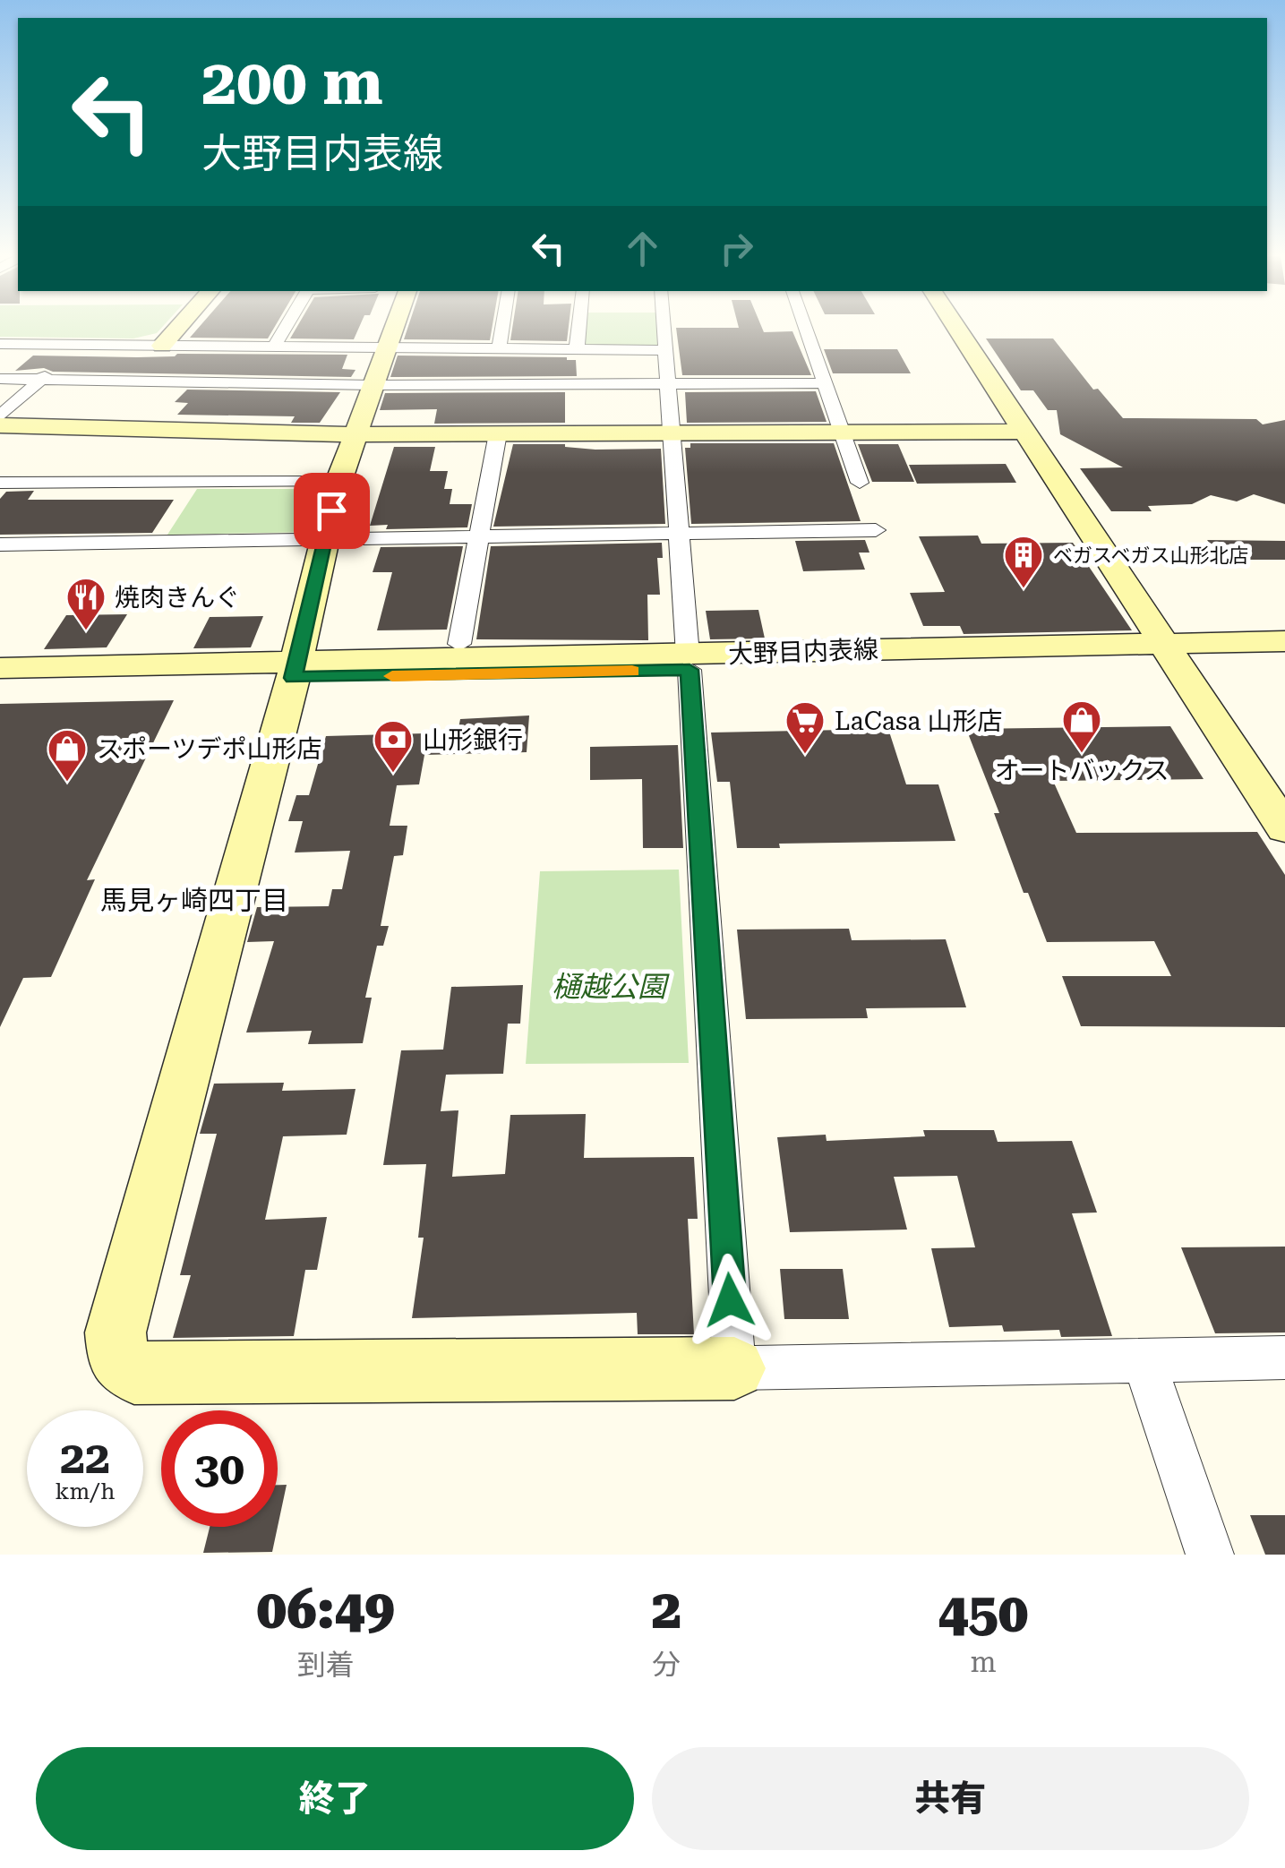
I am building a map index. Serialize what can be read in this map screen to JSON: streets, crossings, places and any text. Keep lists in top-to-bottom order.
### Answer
{
  "streets": {
    "street": ["大野目内表線"]
  },
  "districts": ["馬見ヶ崎四丁目"],
  "parks": ["樋越公園"],
  "places": {
    "building": ["ベガスベガス山形北店"],
    "restaurant": ["焼肉きんぐ"],
    "shop": ["オートバックス", "スポーツデポ山形店"],
    "supermarket": ["LaCasa 山形店"],
    "bank": ["山形銀行"]
  },
  "page": {
    "turn": ["200 m", "大野目内表線"],
    "speed": "22 km/h",
    "limit": "30",
    "eta": [
      "06:49",
      "到着",
      "2",
      "分",
      "450",
      "m"
    ],
    "buttons": ["終了", "共有"]
  }
}
